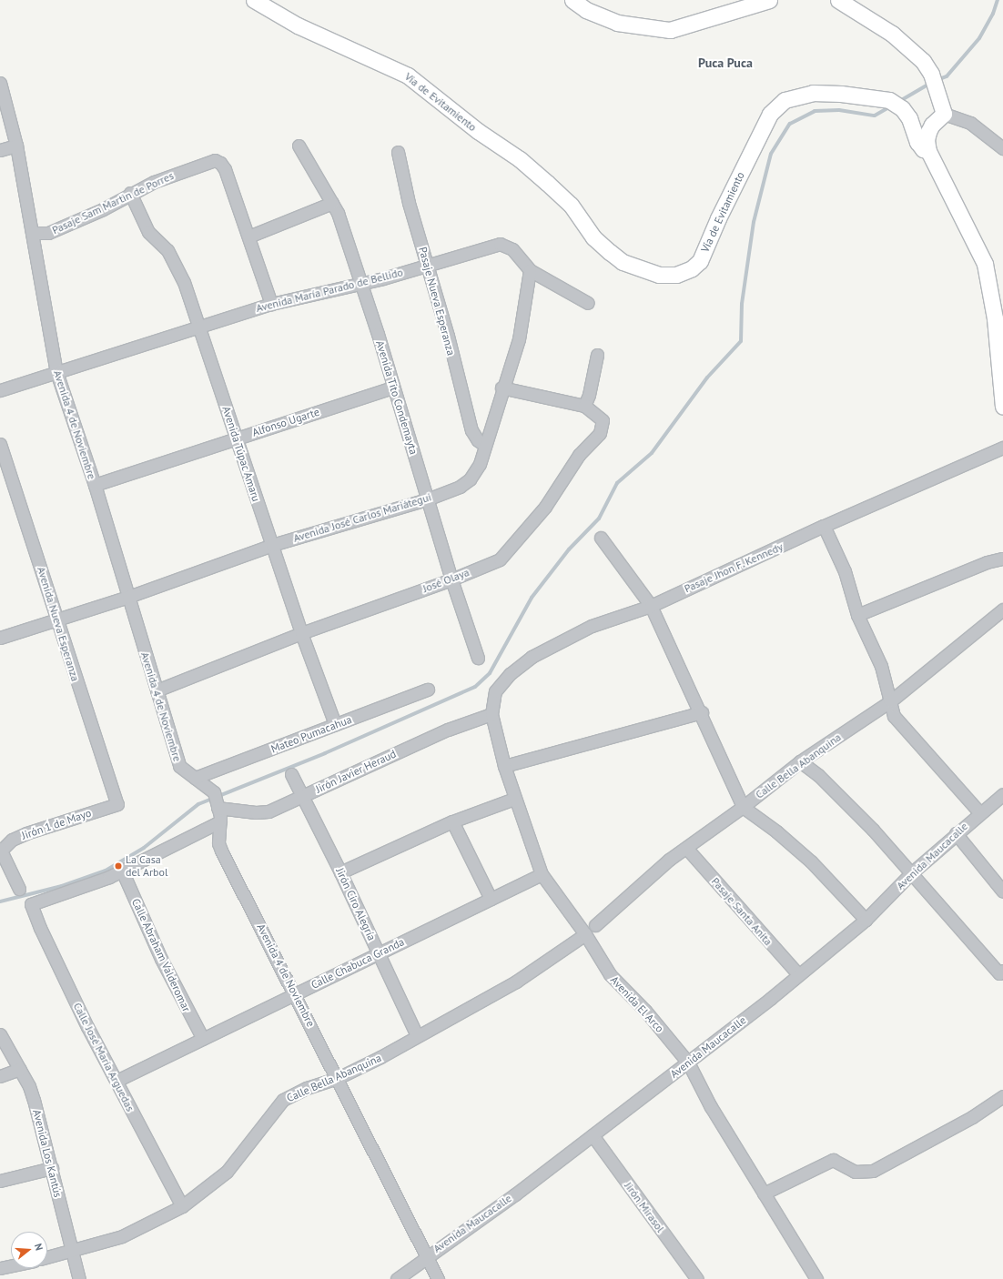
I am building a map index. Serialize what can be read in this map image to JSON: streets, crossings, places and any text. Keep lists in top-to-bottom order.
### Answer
{
  "streets": {
    "main road": ["Vía de Evitamiento"],
    "street": [
      "Pasaje Sam Martìn de Porres",
      "Avenida María Parado de Bellido",
      "Pasaje Nueva Esperanza",
      "Avenida Tito Condemayta",
      "Alfonso Ugarte",
      "Avenida 4 de Noviembre",
      "Avenida Túpac Amaru",
      "Avenida José Carlos Mariátegui",
      "Pasaje Jhon F. Kennedy",
      "José Olaya",
      "Avenida Nueva Esperanza",
      "Mateo Pumacahua",
      "Calle Bella Abanquina",
      "Jirón Javier Heraud",
      "Jirón 1 de Mayo",
      "Avenida Maucacalle",
      "Jirón Ciro Alegría",
      "Pasaje Santa Anita",
      "Calle Abraham Valderomar",
      "Calle Chabuca Granda",
      "Avenida El Arco",
      "Calle José María Arguedas",
      "Avenida Los Kantús",
      "Jirón Mirasol"
    ]
  },
  "crossings": [
    ["Pasaje Sam Martìn de Porres", "Avenida 4 de Noviembre"],
    ["Pasaje Sam Martìn de Porres", "Avenida Túpac Amaru"],
    ["Avenida María Parado de Bellido", "Pasaje Nueva Esperanza"],
    ["Avenida María Parado de Bellido", "Avenida Tito Condemayta"],
    ["Avenida María Parado de Bellido", "Avenida 4 de Noviembre"],
    ["Avenida María Parado de Bellido", "Avenida Túpac Amaru"],
    ["Avenida María Parado de Bellido", "Avenida José Carlos Mariátegui"],
    ["Pasaje Nueva Esperanza", "Avenida José Carlos Mariátegui"],
    ["Avenida Tito Condemayta", "Alfonso Ugarte"],
    ["Avenida Tito Condemayta", "Avenida José Carlos Mariátegui"],
    ["Avenida Tito Condemayta", "José Olaya"],
    ["Alfonso Ugarte", "Avenida 4 de Noviembre"],
    ["Alfonso Ugarte", "Avenida Túpac Amaru"],
    ["Avenida 4 de Noviembre", "Avenida José Carlos Mariátegui"],
    ["Avenida 4 de Noviembre", "José Olaya"],
    ["Avenida 4 de Noviembre", "Mateo Pumacahua"],
    ["Avenida 4 de Noviembre", "Calle Bella Abanquina"],
    ["Avenida 4 de Noviembre", "Jirón Javier Heraud"],
    ["Avenida 4 de Noviembre", "Avenida Maucacalle"],
    ["Avenida 4 de Noviembre", "Calle Chabuca Granda"],
    ["Avenida Túpac Amaru", "Avenida José Carlos Mariátegui"],
    ["Avenida Túpac Amaru", "José Olaya"],
    ["Avenida Túpac Amaru", "Mateo Pumacahua"],
    ["Avenida José Carlos Mariátegui", "Avenida Nueva Esperanza"],
    ["Pasaje Jhon F. Kennedy", "Jirón Javier Heraud"],
    ["Pasaje Jhon F. Kennedy", "Avenida El Arco"],
    ["Avenida Nueva Esperanza", "Jirón 1 de Mayo"],
    ["Calle Bella Abanquina", "Jirón Ciro Alegría"],
    ["Calle Bella Abanquina", "Pasaje Santa Anita"],
    ["Calle Bella Abanquina", "Avenida El Arco"],
    ["Calle Bella Abanquina", "Calle José María Arguedas"],
    ["Calle Bella Abanquina", "Avenida Los Kantús"],
    ["Jirón Javier Heraud", "Jirón Ciro Alegría"],
    ["Jirón Javier Heraud", "Avenida El Arco"],
    ["Avenida Maucacalle", "Pasaje Santa Anita"],
    ["Avenida Maucacalle", "Avenida El Arco"],
    ["Avenida Maucacalle", "Jirón Mirasol"],
    ["Jirón Ciro Alegría", "Calle Chabuca Granda"],
    ["Calle Abraham Valderomar", "Calle Chabuca Granda"],
    ["Calle Abraham Valderomar", "Calle José María Arguedas"],
    ["Calle Chabuca Granda", "Avenida El Arco"],
    ["Calle Chabuca Granda", "Calle José María Arguedas"]
  ],
  "districts": ["Puca Puca"],
  "places": ["La Casa del Arbol"],
  "north": "right"
}
